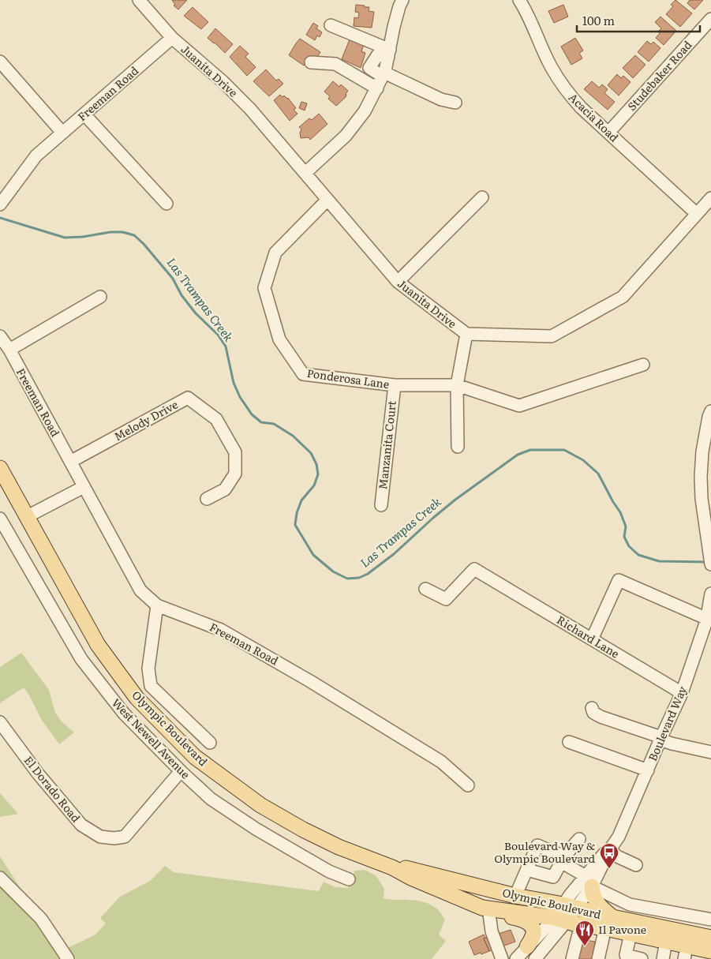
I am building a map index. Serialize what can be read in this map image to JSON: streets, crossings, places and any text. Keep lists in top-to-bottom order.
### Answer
{
  "streets": {
    "main road": ["Olympic Boulevard"],
    "street": [
      "Juanita Drive",
      "Studebaker Road",
      "Freeman Road",
      "Acacia Road",
      "Ponderosa Lane",
      "Melody Drive",
      "Manzanita Court",
      "Richard Lane",
      "Boulevard Way",
      "West Newell Avenue",
      "El Dorado Road"
    ]
  },
  "crossings": [
    ["Juanita Drive", "Freeman Road"],
    ["Juanita Drive", "Acacia Road"],
    ["Juanita Drive", "Ponderosa Lane"],
    ["Studebaker Road", "Acacia Road"],
    ["Freeman Road", "Melody Drive"],
    ["Ponderosa Lane", "Manzanita Court"],
    ["Richard Lane", "Boulevard Way"],
    ["Boulevard Way", "Olympic Boulevard"],
    ["West Newell Avenue", "El Dorado Road"]
  ],
  "water": ["Las Trampas Creek"],
  "places": {
    "bus stop": ["Boulevard Way & Olympic Boulevard"],
    "restaurant": ["Il Pavone"]
  },
  "scale_bar": "100 m"
}
